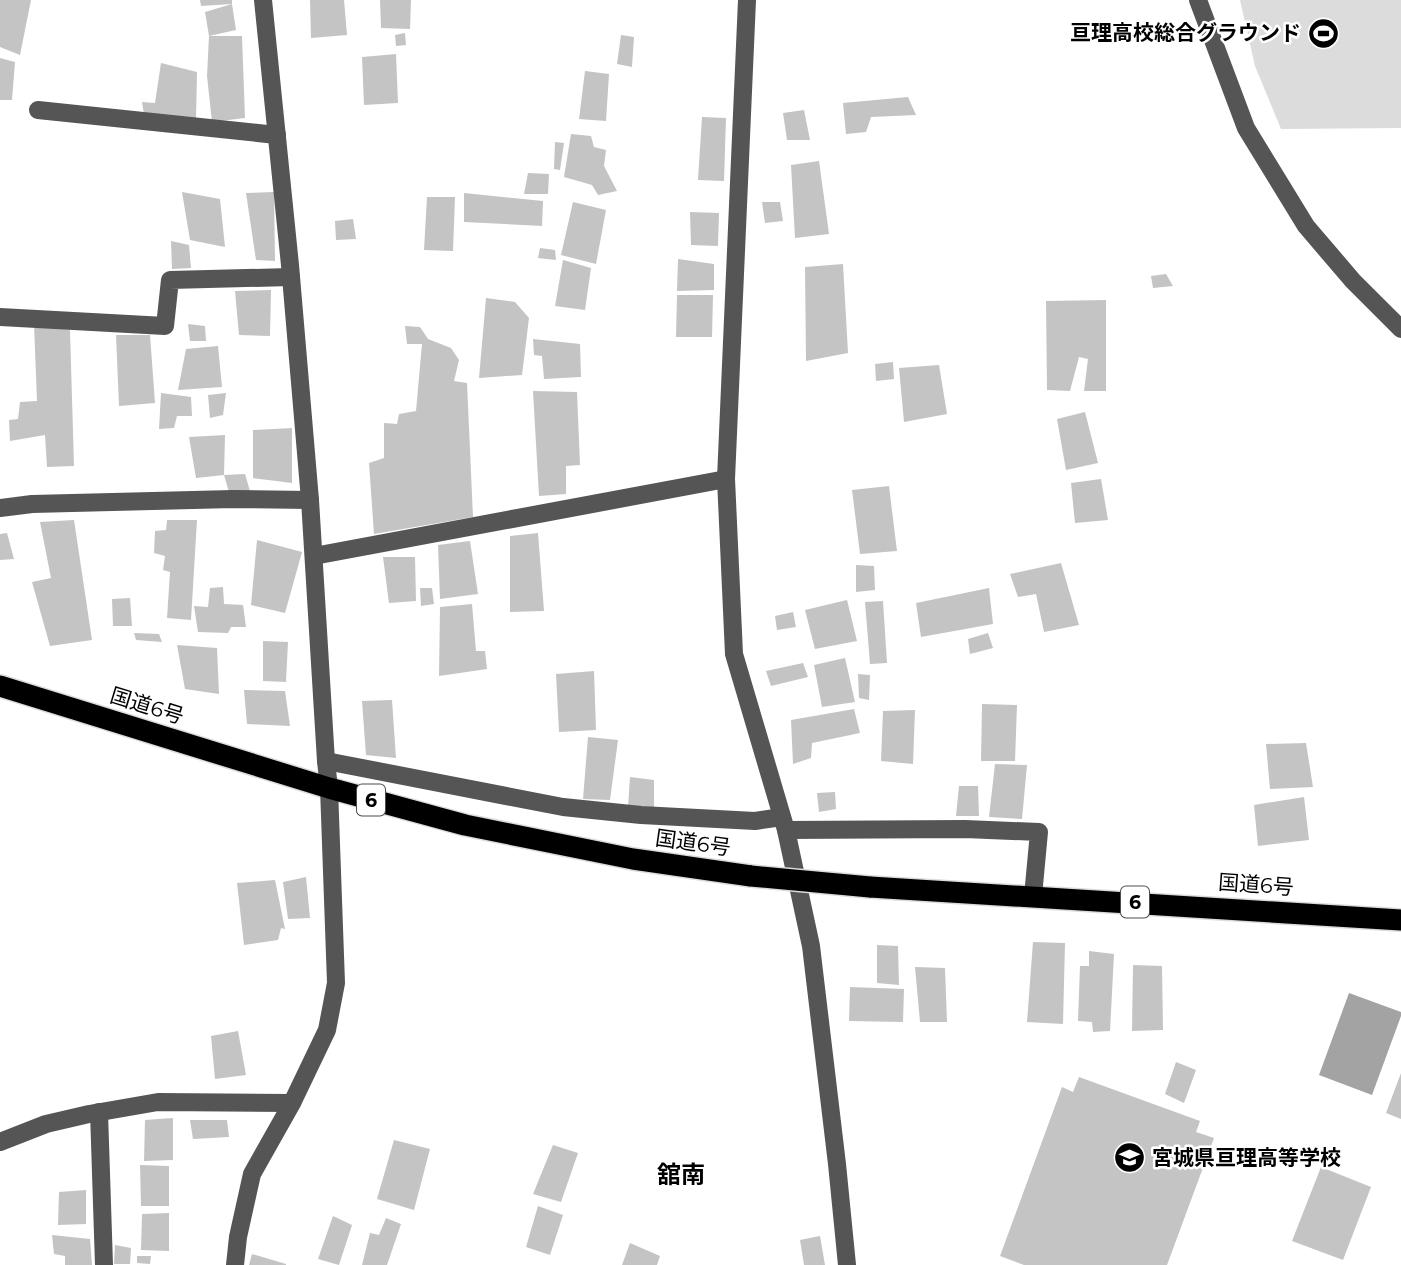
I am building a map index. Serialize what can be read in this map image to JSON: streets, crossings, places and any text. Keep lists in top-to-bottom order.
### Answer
{
  "streets": {
    "highway": ["国道6号", "6"]
  },
  "districts": ["舘南"],
  "places": {
    "sports": ["亘理高校総合グラウンド"],
    "school or university": ["宮城県亘理高等学校"]
  }
}
